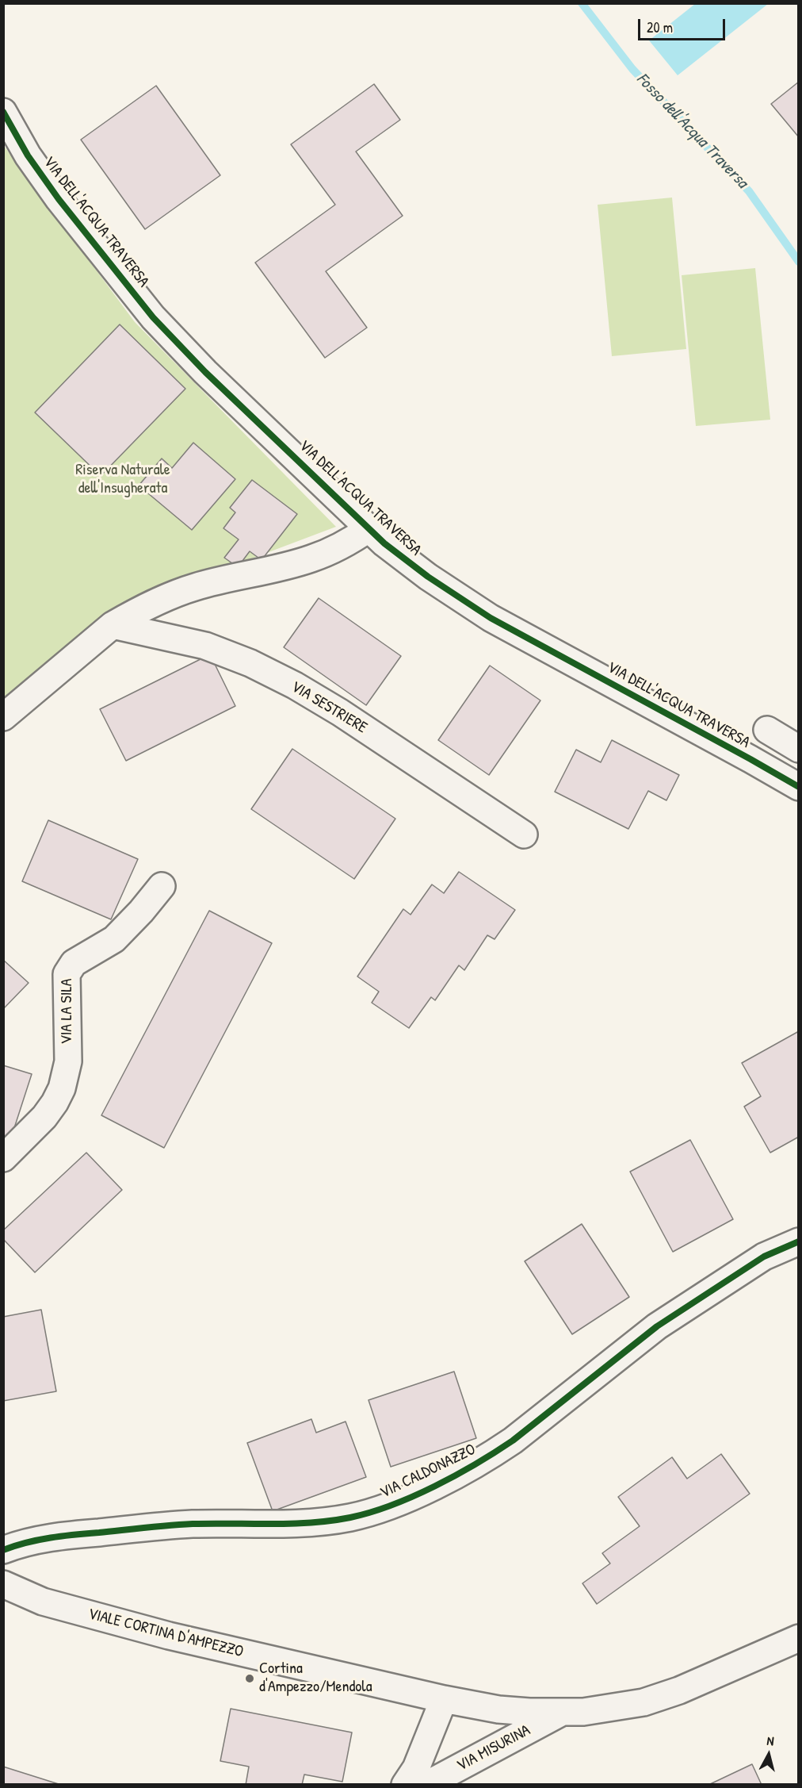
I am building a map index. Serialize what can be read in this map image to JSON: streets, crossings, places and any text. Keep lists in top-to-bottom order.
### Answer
{
  "streets": {
    "street": [
      "VIA DELL'ACQUA TRAVERSA",
      "VIA SESTRIERE",
      "VIA LA SILA",
      "VIA CALDONAZZO",
      "VIALE CORTINA D'AMPEZZO",
      "VIA MISURINA"
    ]
  },
  "crossings": [
    ["VIALE CORTINA D'AMPEZZO", "VIA MISURINA"]
  ],
  "water": ["Fosso dell'Acqua Traversa"],
  "parks": ["Riserva Naturale dell'Insugherata"],
  "places": ["Cortina d'Ampezzo/Mendola"],
  "scale_bar": "20 m",
  "north": "top"
}
